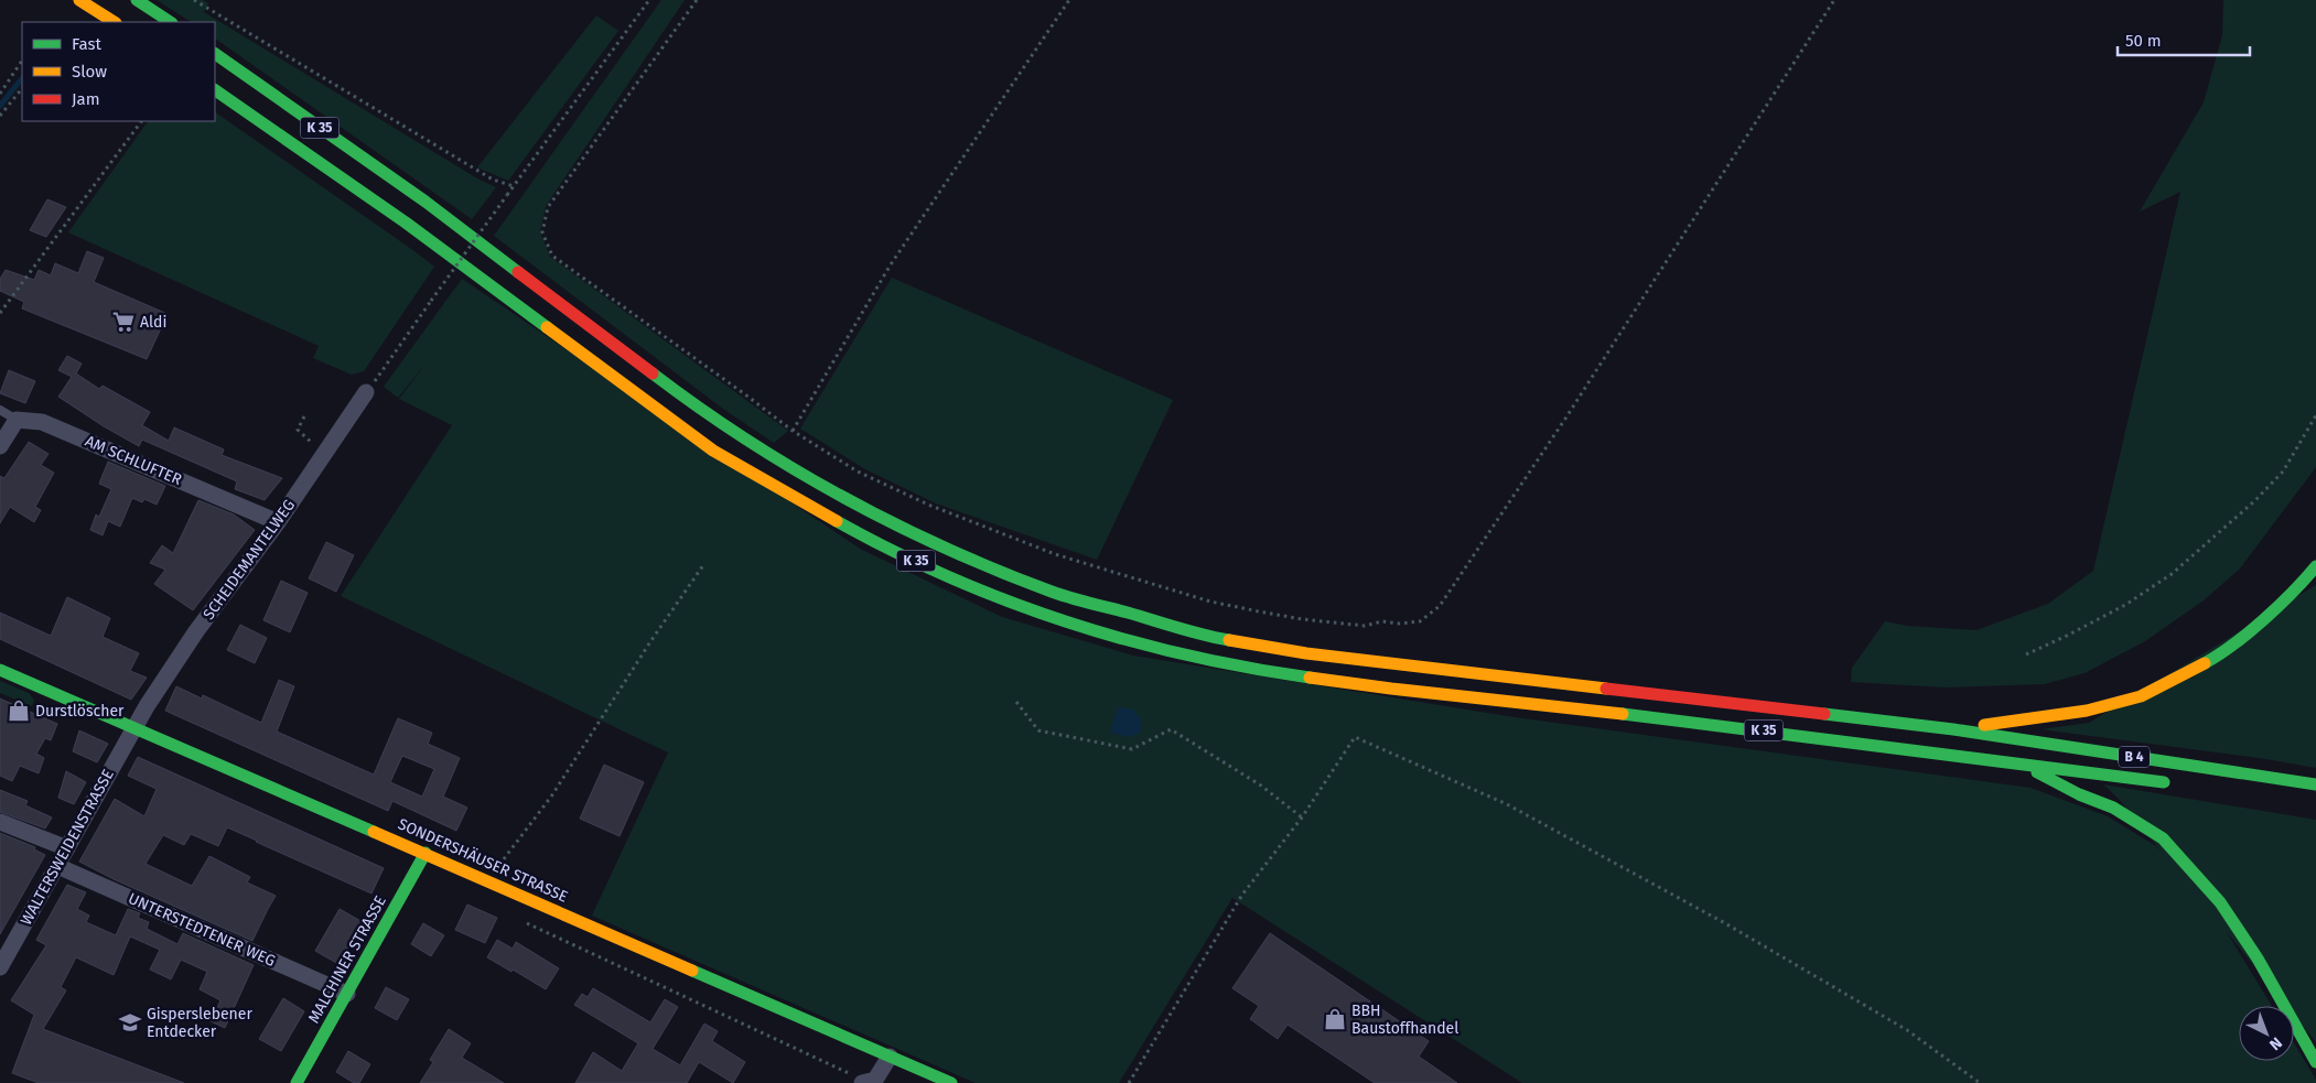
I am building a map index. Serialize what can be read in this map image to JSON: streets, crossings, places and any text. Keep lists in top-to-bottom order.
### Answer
{
  "streets": {
    "main road": [
      "K 35",
      "B 4",
      "SONDERSHÄUSER STRASSE",
      "MALCHINER STRASSE"
    ],
    "street": [
      "AM SCHLUFTER",
      "SCHEIDEMANTELWEG",
      "WALTERSWEIDENSTRASSE",
      "UNTERSTEDTENER WEG"
    ]
  },
  "crossings": [
    ["K 35", "B 4"],
    ["AM SCHLUFTER", "SCHEIDEMANTELWEG"],
    ["SCHEIDEMANTELWEG", "WALTERSWEIDENSTRASSE"],
    ["SCHEIDEMANTELWEG", "SONDERSHÄUSER STRASSE"],
    ["WALTERSWEIDENSTRASSE", "SONDERSHÄUSER STRASSE"],
    ["WALTERSWEIDENSTRASSE", "UNTERSTEDTENER WEG"],
    ["SONDERSHÄUSER STRASSE", "MALCHINER STRASSE"],
    ["UNTERSTEDTENER WEG", "MALCHINER STRASSE"]
  ],
  "places": {
    "supermarket": ["Aldi"],
    "shop": ["Durstlöscher", "BBH Baustoffhandel"],
    "school or university": ["Gisperslebener Entdecker"]
  },
  "legend": ["Fast", "Slow", "Jam"],
  "scale_bar": "50 m",
  "north": "bottom right"
}
